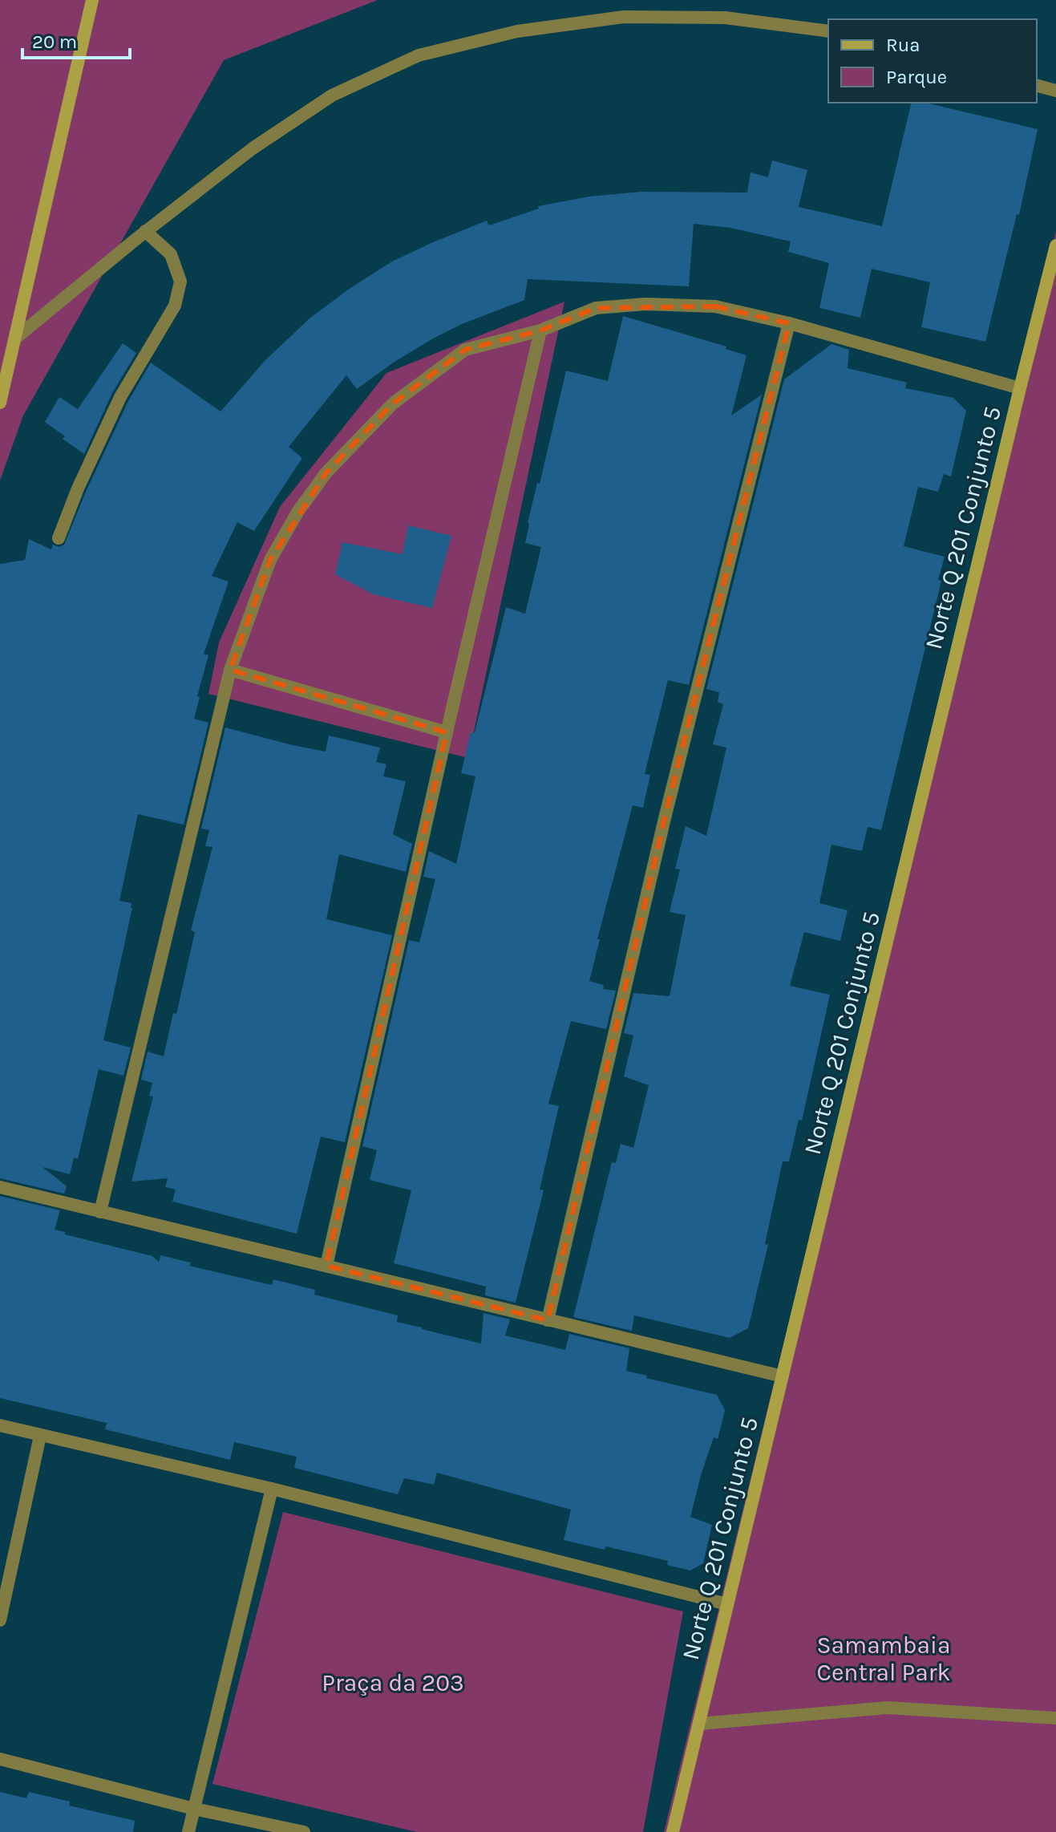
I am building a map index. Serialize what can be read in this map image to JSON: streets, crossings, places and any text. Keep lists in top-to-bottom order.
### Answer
{
  "streets": {
    "street": ["Norte Q 201 Conjunto 5"]
  },
  "parks": ["Samambaia Central Park", "Praça da 203"],
  "legend": ["Rua", "Parque"],
  "scale_bar": "20 m"
}
